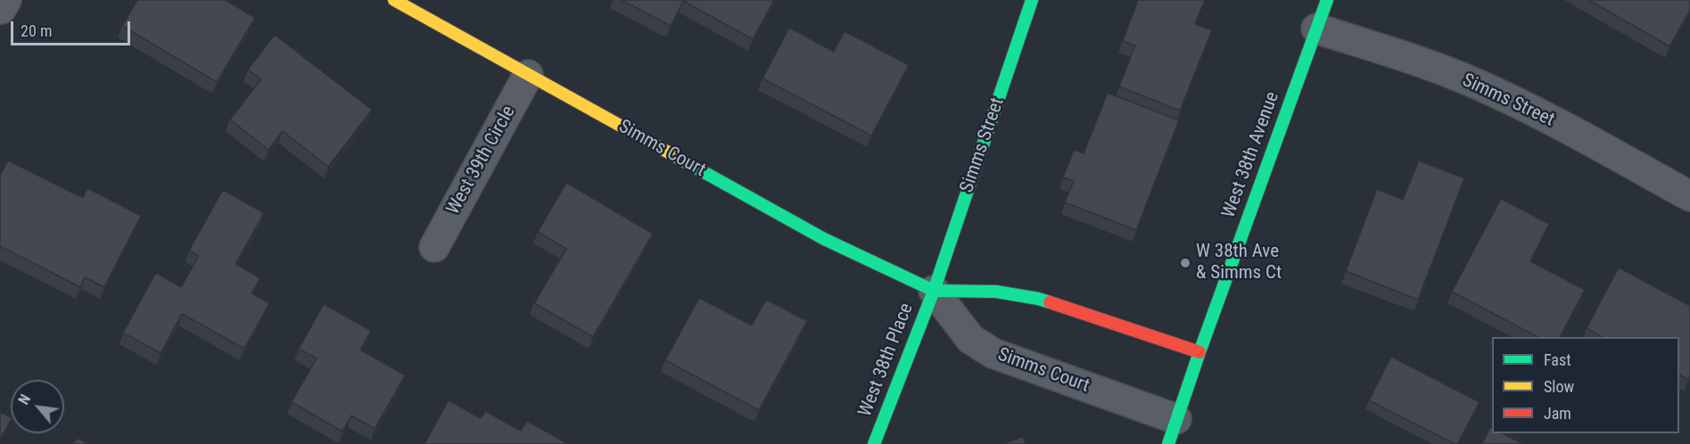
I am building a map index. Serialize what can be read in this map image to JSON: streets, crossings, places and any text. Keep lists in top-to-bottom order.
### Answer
{
  "streets": {
    "street": [
      "Simms Street",
      "Simms Court",
      "West 38th Avenue",
      "West 39th Circle",
      "West 38th Place"
    ]
  },
  "crossings": [
    ["Simms Street", "Simms Court"],
    ["Simms Street", "West 38th Avenue"],
    ["Simms Street", "West 38th Place"],
    ["Simms Court", "West 38th Avenue"],
    ["Simms Court", "West 39th Circle"],
    ["Simms Court", "West 38th Place"]
  ],
  "places": ["W 38th Ave & Simms Ct"],
  "legend": ["Fast", "Slow", "Jam"],
  "scale_bar": "20 m",
  "north": "top left"
}
